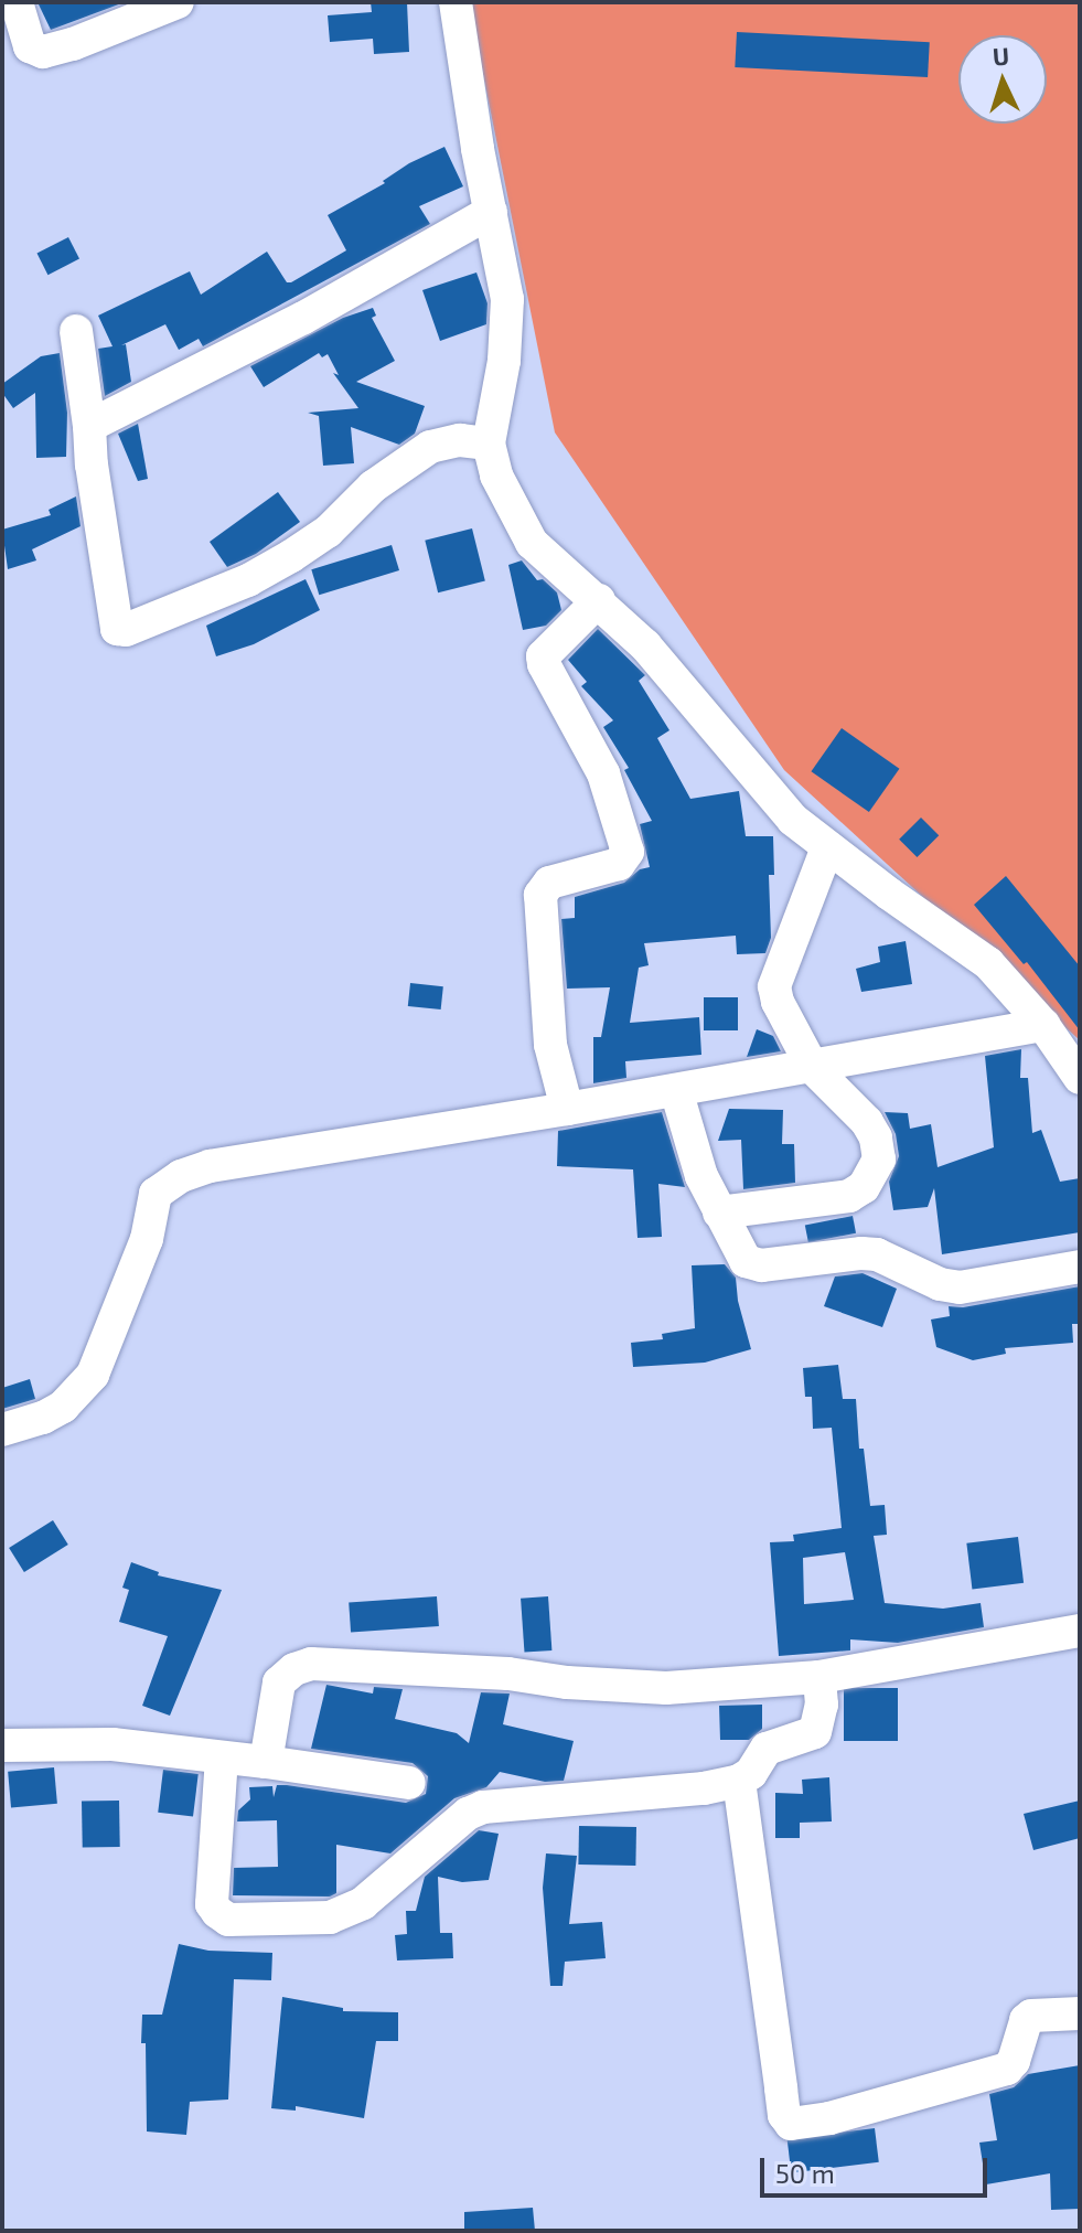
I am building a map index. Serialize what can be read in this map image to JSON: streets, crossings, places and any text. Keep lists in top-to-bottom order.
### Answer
{
  "scale_bar": "50 m",
  "north": "top"
}
